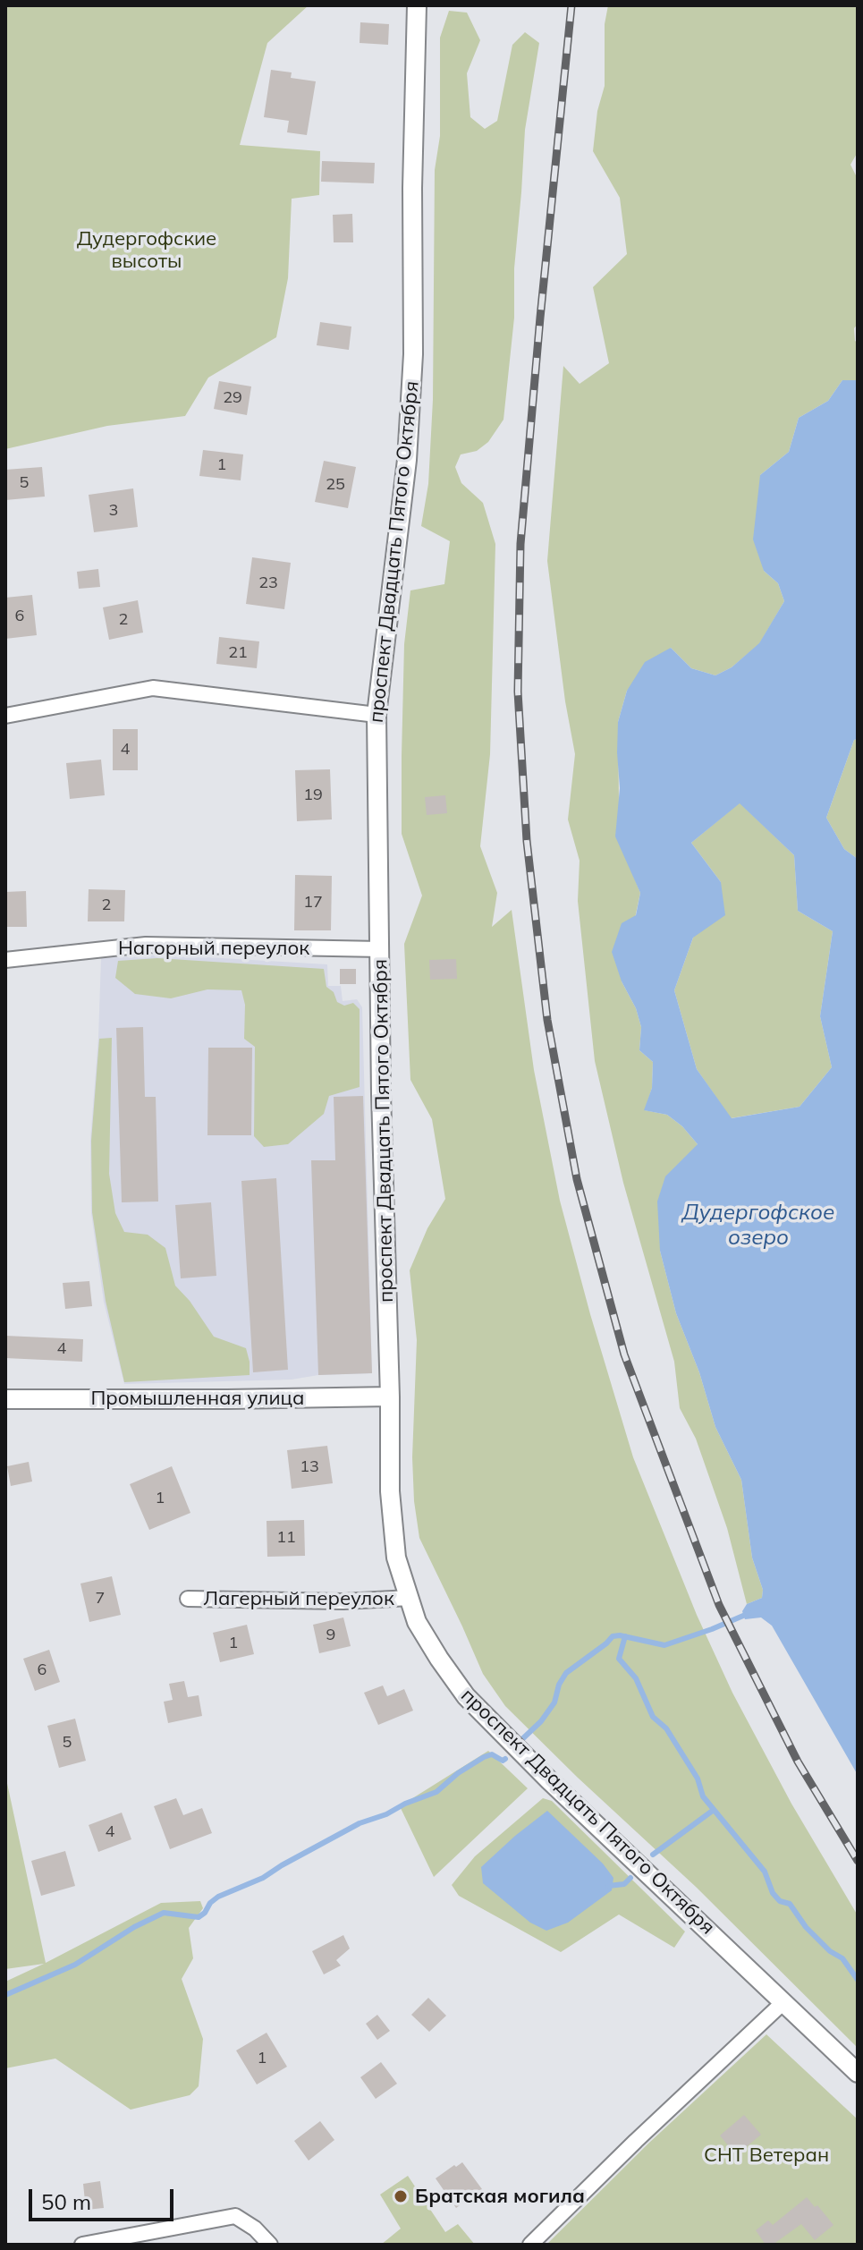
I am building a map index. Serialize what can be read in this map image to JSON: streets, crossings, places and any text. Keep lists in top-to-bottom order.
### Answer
{
  "streets": {
    "street": [
      "проспект Двадцать Пятого Октября",
      "Нагорный переулок",
      "Промышленная улица",
      "Лагерный переулок"
    ]
  },
  "crossings": [
    ["проспект Двадцать Пятого Октября", "Нагорный переулок"],
    ["проспект Двадцать Пятого Октября", "Промышленная улица"],
    ["проспект Двадцать Пятого Октября", "Лагерный переулок"]
  ],
  "water": ["Дудергофское озеро"],
  "parks": ["Дудергофские высоты", "СНТ Ветеран"],
  "places": ["Братская могила"],
  "house_numbers": [
    "29",
    "1",
    "5",
    "25",
    "3",
    "23",
    "6",
    "2",
    "21",
    "4",
    "19",
    "17",
    "2",
    "4",
    "13",
    "1",
    "11",
    "7",
    "9",
    "1",
    "6",
    "5",
    "4",
    "1"
  ],
  "scale_bar": "50 m"
}
